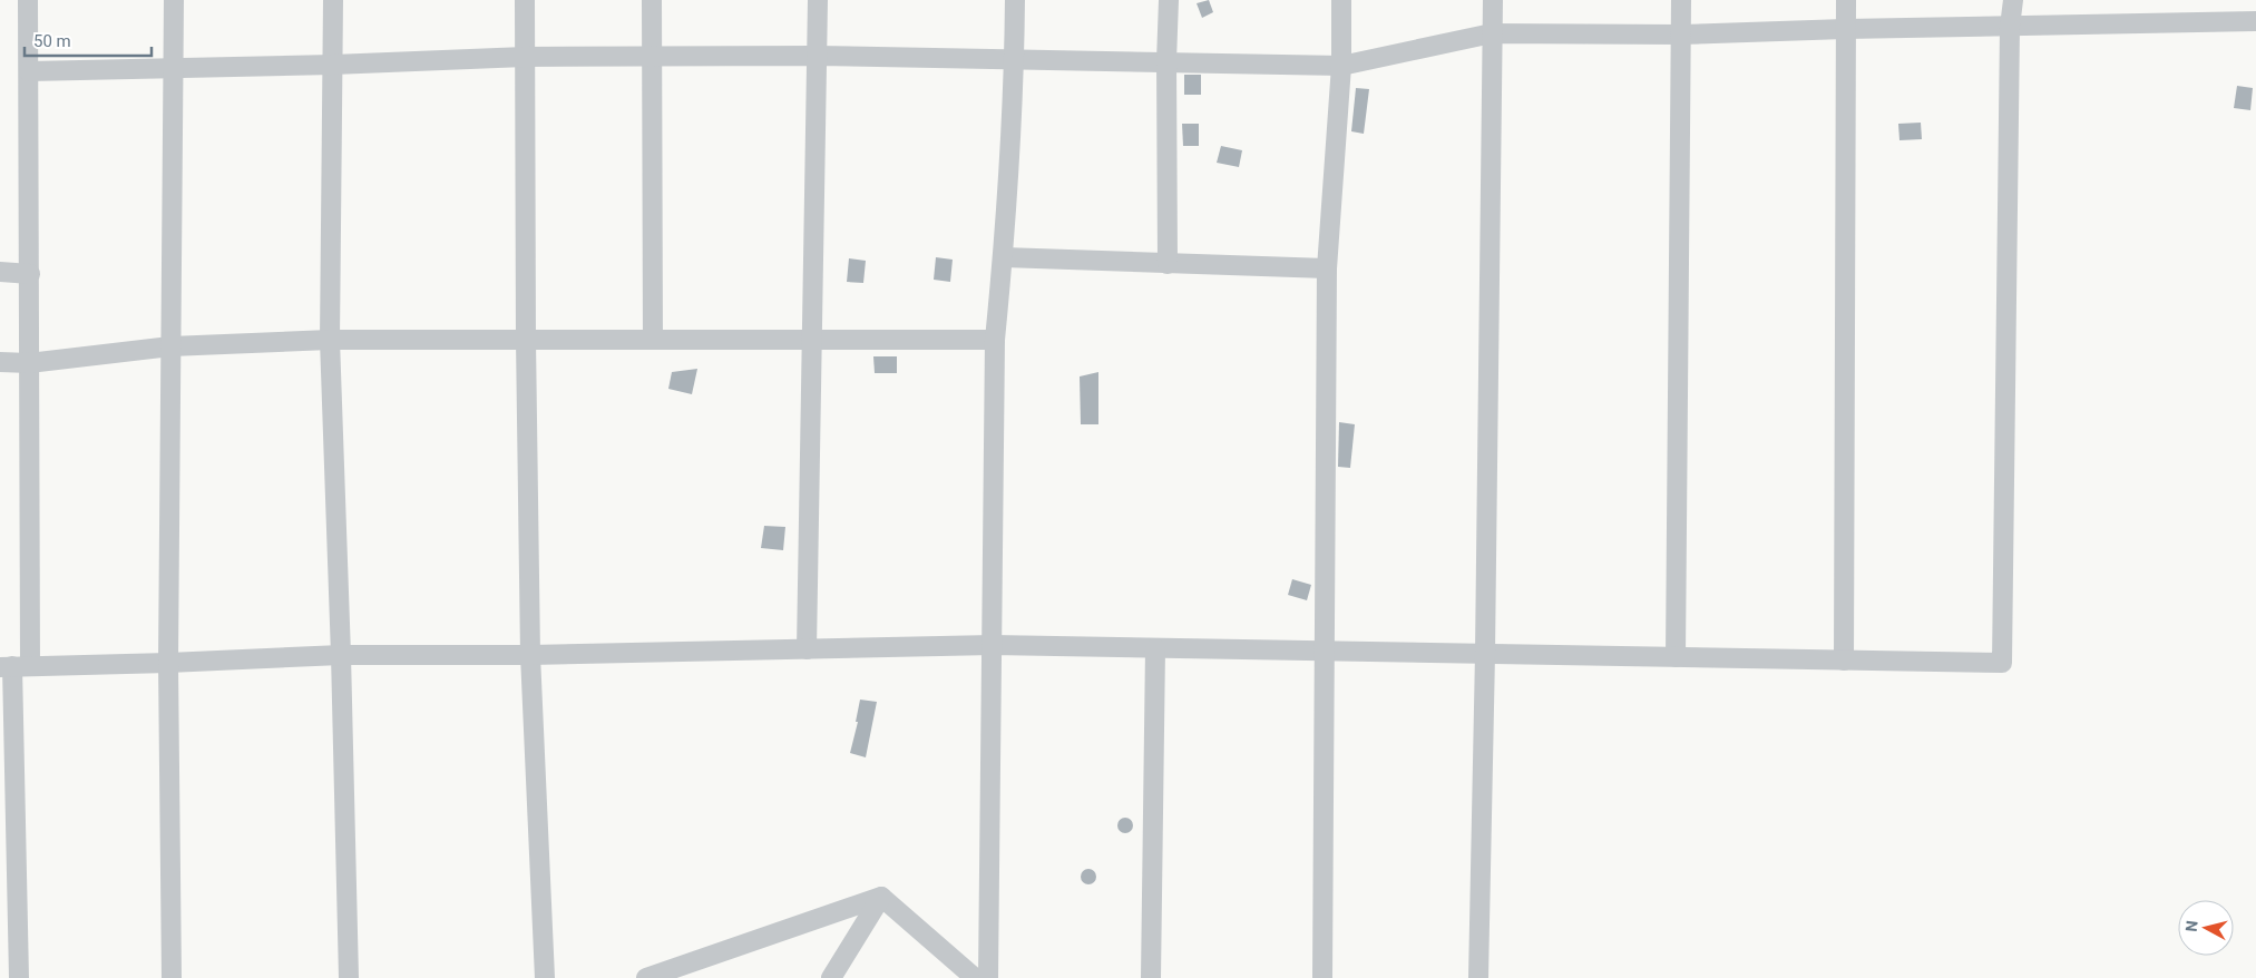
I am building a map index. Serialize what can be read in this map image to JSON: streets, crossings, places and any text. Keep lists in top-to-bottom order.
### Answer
{
  "scale_bar": "50 m",
  "north": "left"
}
